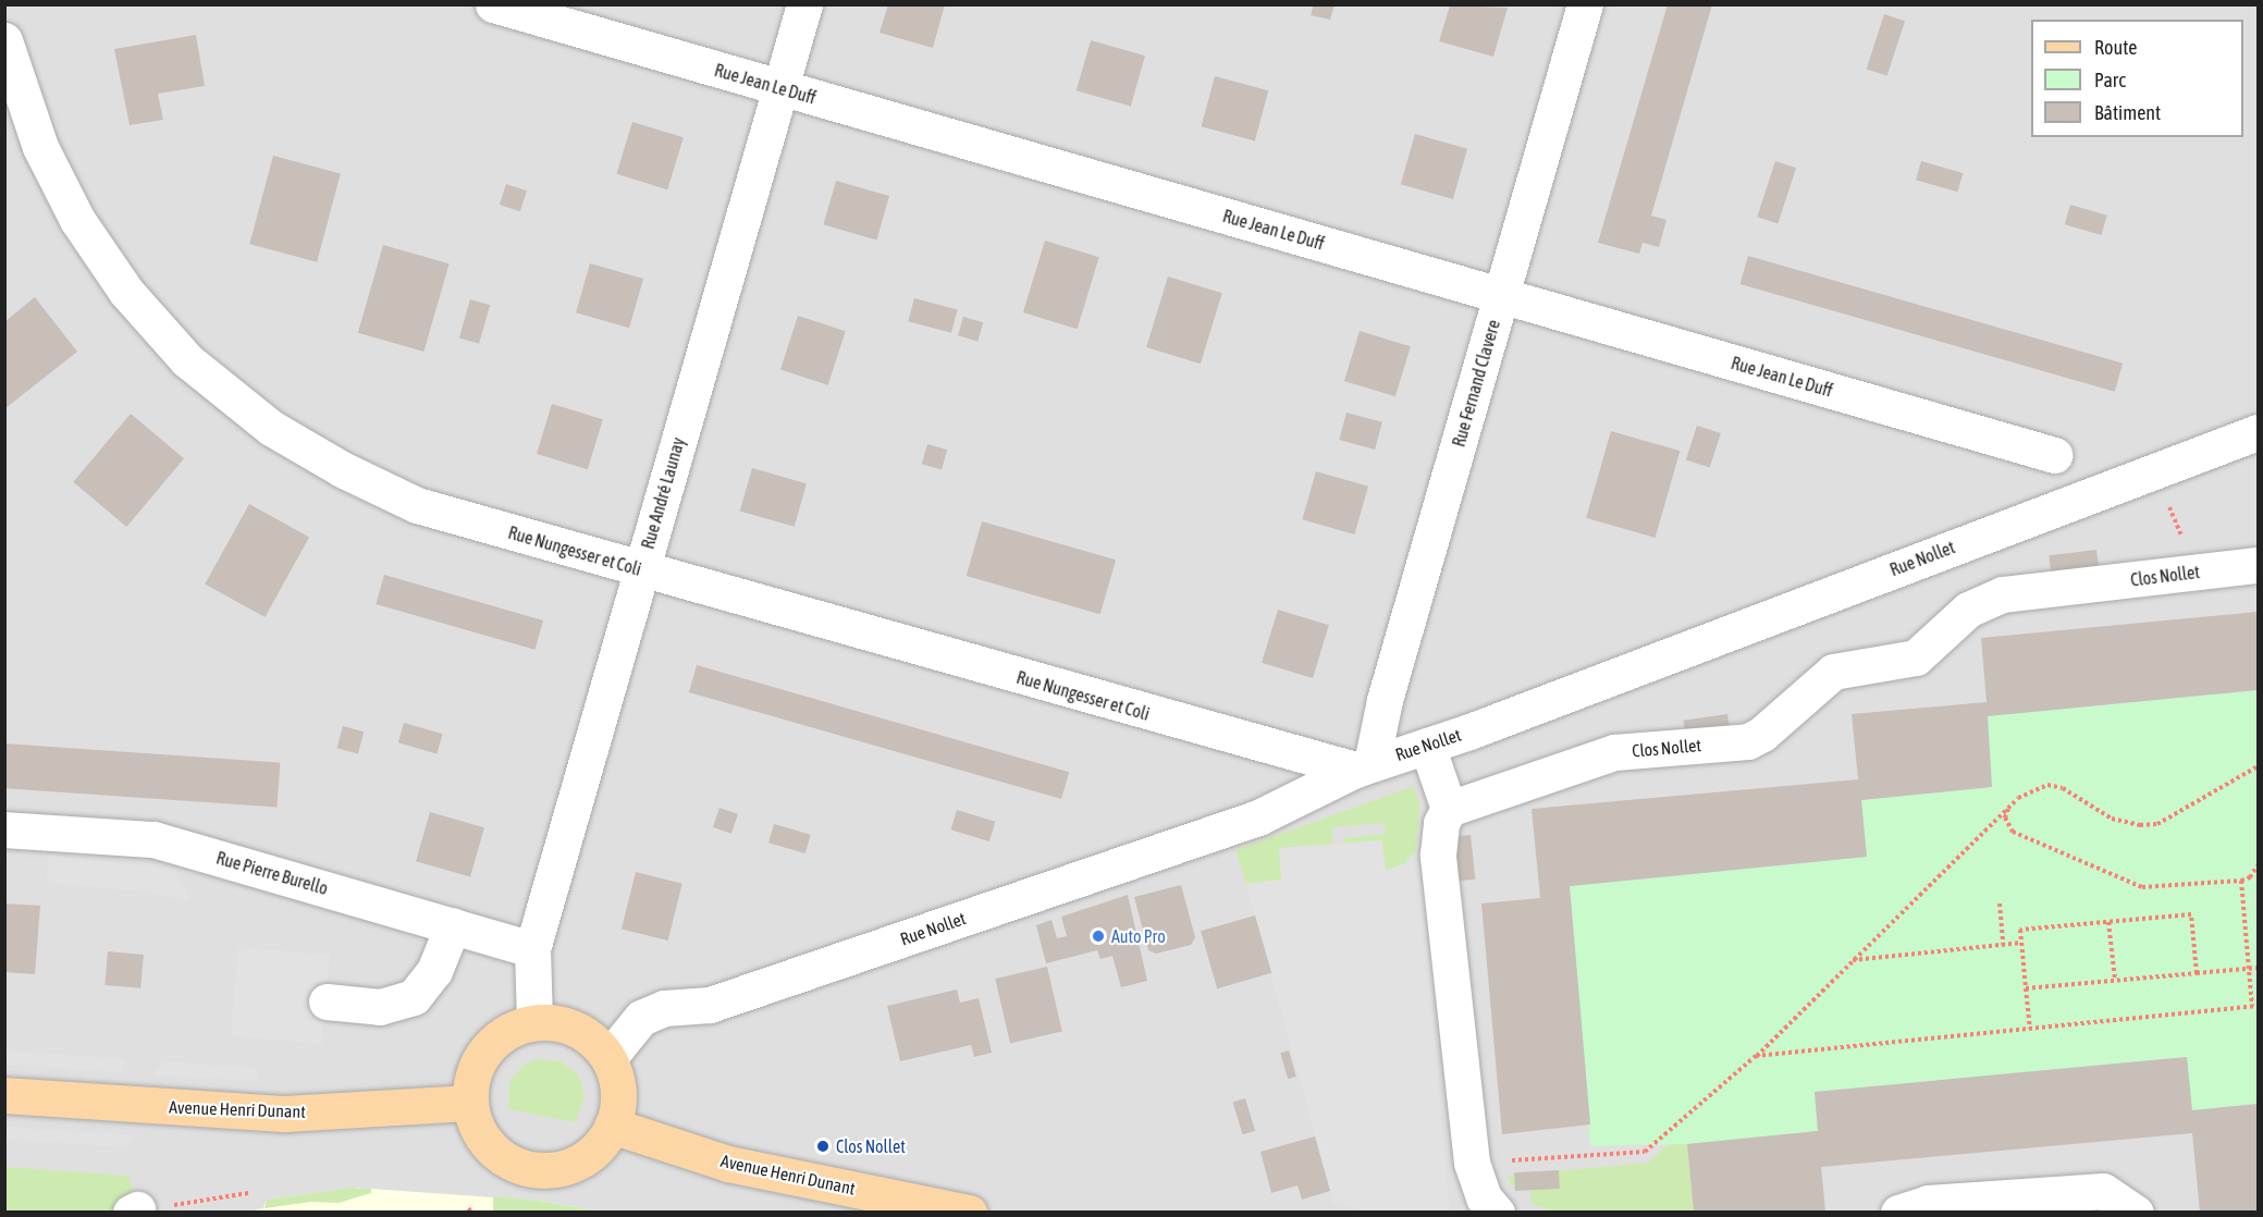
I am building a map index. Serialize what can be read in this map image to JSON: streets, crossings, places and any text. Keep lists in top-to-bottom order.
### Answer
{
  "streets": {
    "main road": ["Avenue Henri Dunant"],
    "street": [
      "Rue Jean Le Duff",
      "Rue Fernand Clavere",
      "Rue André Launay",
      "Rue Nungesser et Coli",
      "Rue Nollet",
      "Clos Nollet",
      "Rue Pierre Burello"
    ]
  },
  "crossings": [
    ["Rue Jean Le Duff", "Rue Fernand Clavere"],
    ["Rue Jean Le Duff", "Rue André Launay"],
    ["Rue Fernand Clavere", "Rue Nungesser et Coli"],
    ["Rue Fernand Clavere", "Rue Nollet"],
    ["Rue André Launay", "Rue Nungesser et Coli"],
    ["Rue André Launay", "Rue Nollet"],
    ["Rue André Launay", "Rue Pierre Burello"],
    ["Rue André Launay", "Avenue Henri Dunant"],
    ["Rue Nungesser et Coli", "Rue Nollet"],
    ["Rue Nollet", "Avenue Henri Dunant"]
  ],
  "places": ["Auto Pro", "Clos Nollet"],
  "legend": ["Route", "Parc", "Bâtiment"]
}
